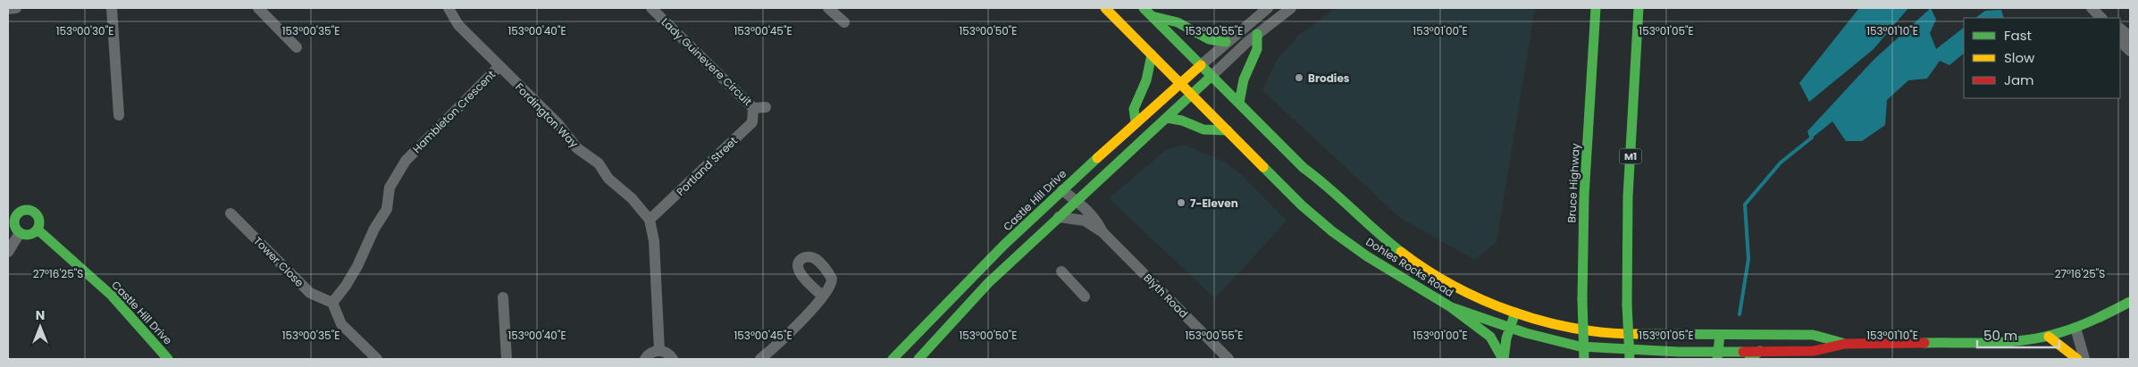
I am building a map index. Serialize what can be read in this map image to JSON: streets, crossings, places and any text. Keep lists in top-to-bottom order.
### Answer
{
  "streets": {
    "main road": [
      "M1",
      "Bruce Highway",
      "Castle Hill Drive",
      "Dohles Rocks Road"
    ],
    "street": [
      "Lady Guinevere Circuit",
      "Hambleton Crescent",
      "Fordington Way",
      "Portland Street",
      "Tower Close",
      "Blyth Road"
    ]
  },
  "crossings": [
    ["Lady Guinevere Circuit", "Portland Street"],
    ["Hambleton Crescent", "Fordington Way"],
    ["Hambleton Crescent", "Tower Close"],
    ["Fordington Way", "Portland Street"],
    ["Castle Hill Drive", "Dohles Rocks Road"],
    ["Castle Hill Drive", "Blyth Road"]
  ],
  "places": ["Brodies", "7-Eleven"],
  "legend": ["Fast", "Slow", "Jam"],
  "scale_bar": "50 m",
  "north": "top",
  "coordinates": [
    "153°00'30\"E",
    "153°00'35\"E",
    "153°00'40\"E",
    "153°00'45\"E",
    "153°00'50\"E",
    "153°00'55\"E",
    "153°01'00\"E",
    "153°01'05\"E",
    "153°01'10\"E",
    "27°16'25\"S"
  ]
}
